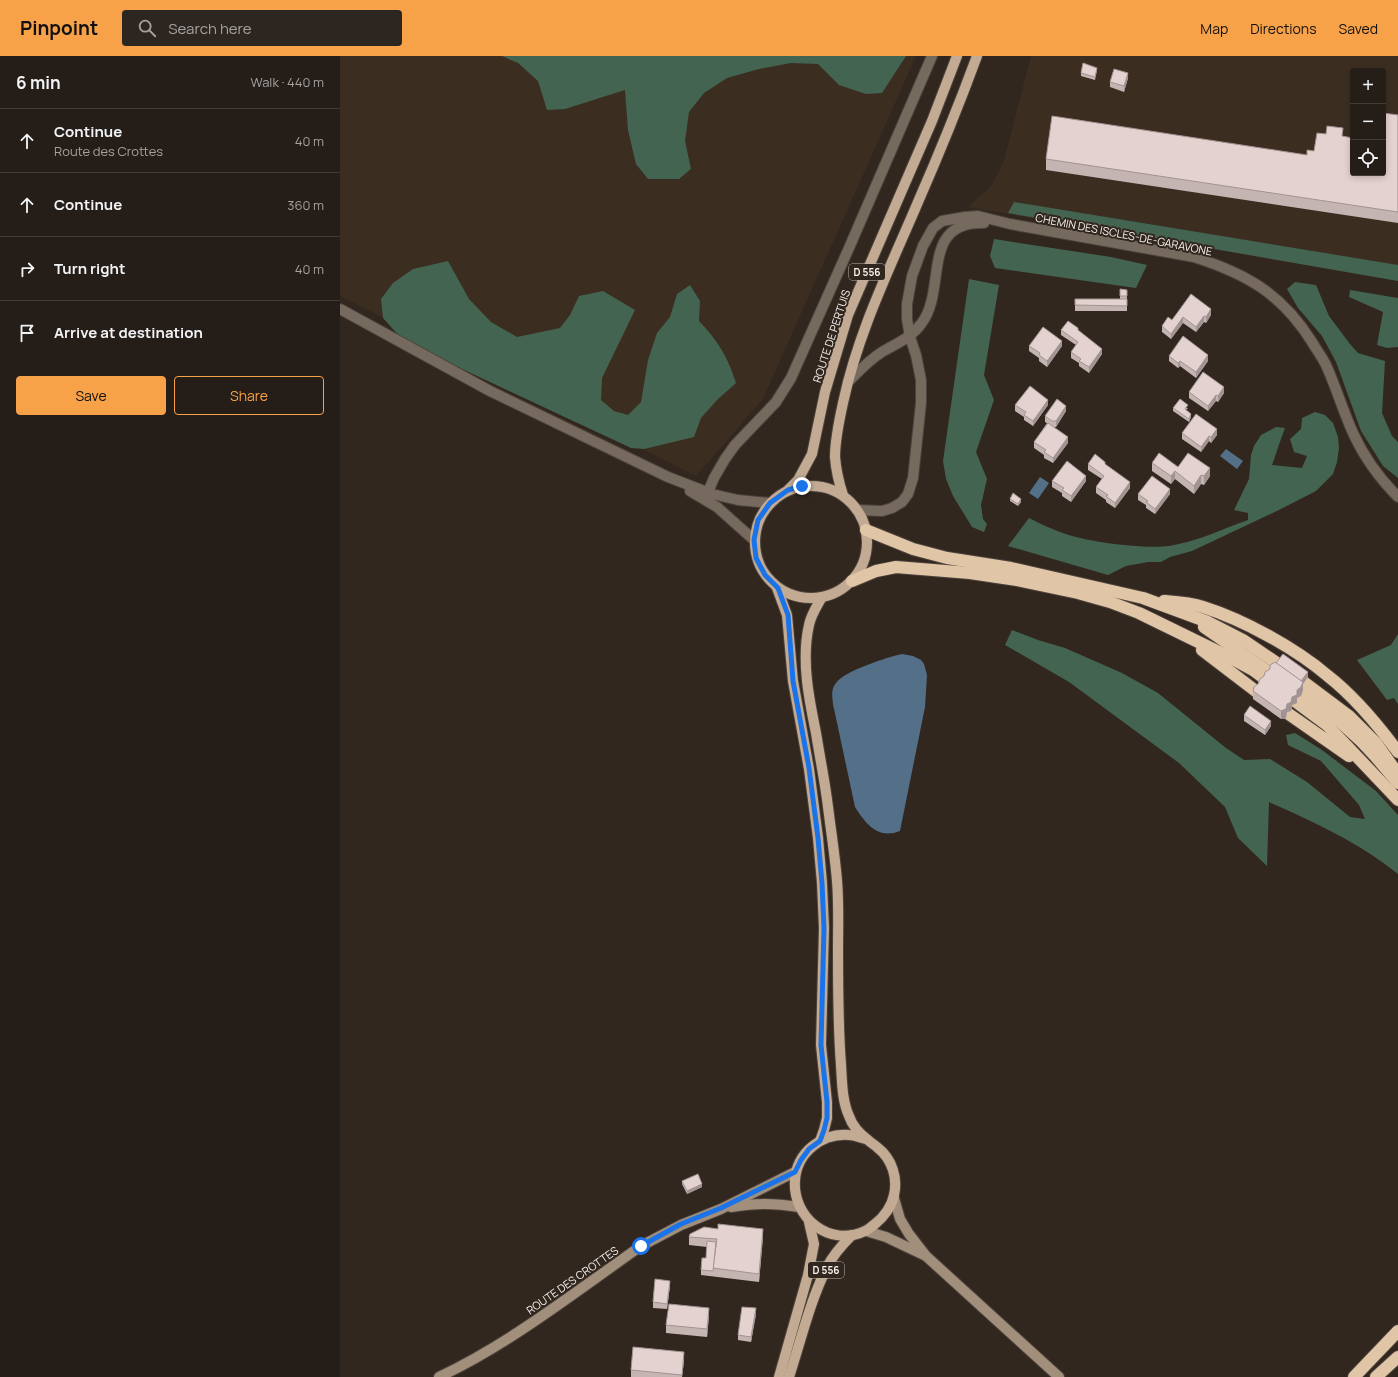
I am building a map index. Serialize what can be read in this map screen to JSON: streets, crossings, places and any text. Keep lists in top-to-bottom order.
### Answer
{
  "streets": {
    "main road": ["D 556", "ROUTE DE PERTUIS", "ROUTE DES CROTTES"],
    "street": ["CHEMIN DES ISCLES-DE-GARAVONE"]
  },
  "crossings": [
    ["D 556", "ROUTE DE PERTUIS"]
  ],
  "page": {
    "header": "Pinpoint",
    "search": "Search here",
    "nav": ["Map", "Directions", "Saved"],
    "heading": ["6 min", "Walk · 440 m"],
    "map_buttons": ["+", "−"],
    "list": [
      ["Continue", "Route des Crottes", "40 m"],
      ["Continue", "360 m"],
      ["Turn right", "40 m"],
      "Arrive at destination"
    ],
    "buttons": ["Save", "Share"]
  }
}
